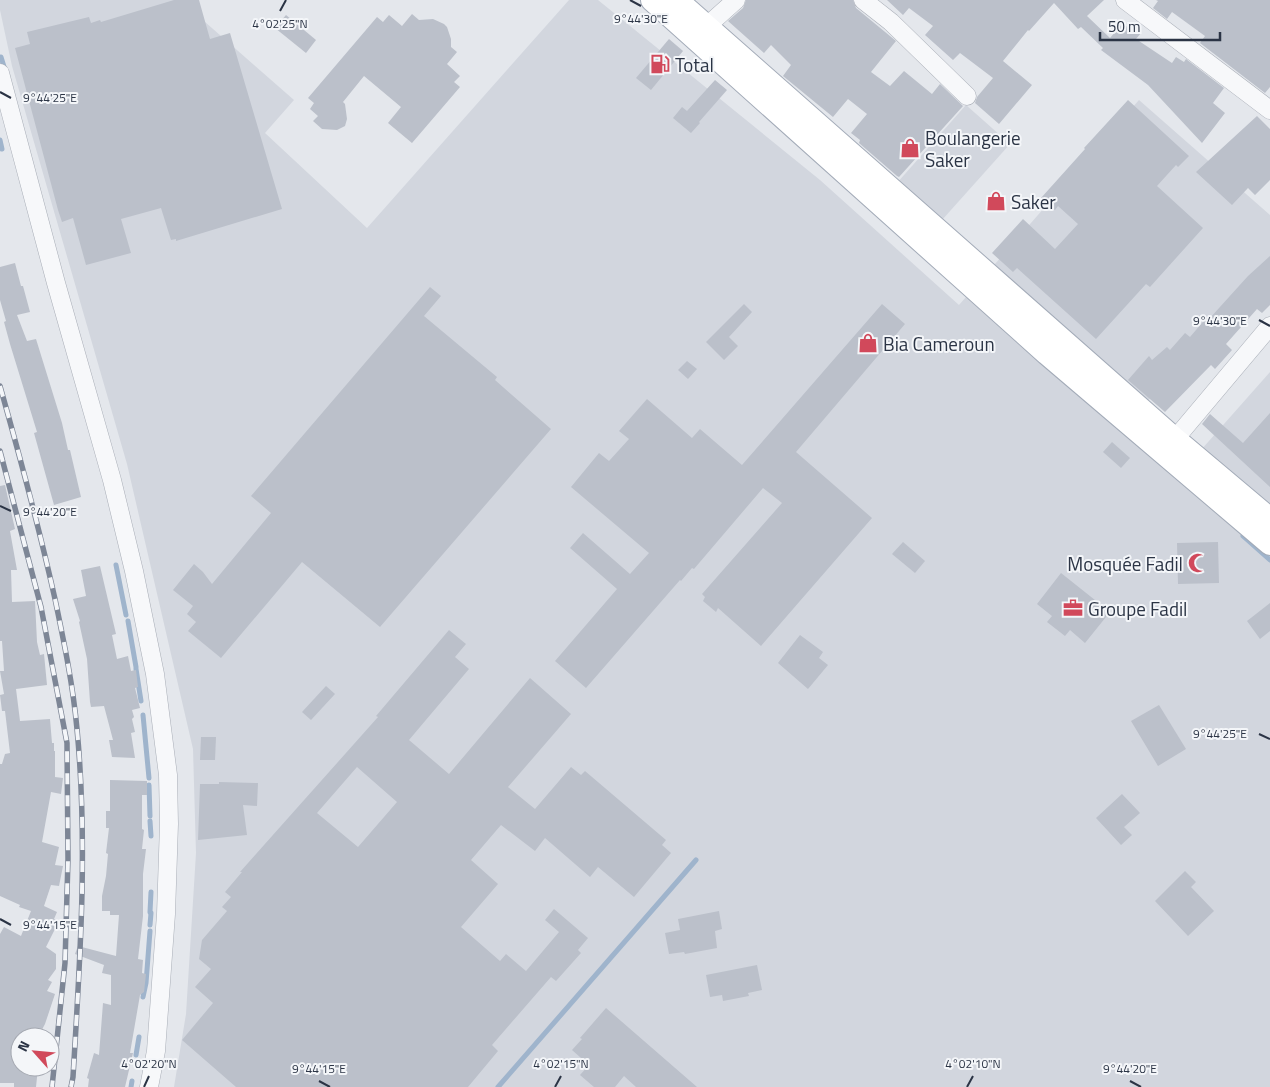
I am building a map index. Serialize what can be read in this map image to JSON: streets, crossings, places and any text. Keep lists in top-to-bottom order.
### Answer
{
  "places": {
    "fuel station": ["Total"],
    "shop": ["Boulangerie Saker", "Saker", "Bia Cameroun"],
    "mosque": ["Mosquée Fadil"],
    "office": ["Groupe Fadil"]
  },
  "scale_bar": "50 m",
  "north": "top left",
  "coordinates": [
    "9°44'30\"E",
    "4°02'25\"N",
    "9°44'25\"E",
    "9°44'20\"E",
    "9°44'15\"E",
    "4°02'20\"N",
    "4°02'15\"N",
    "4°02'10\"N"
  ]
}
